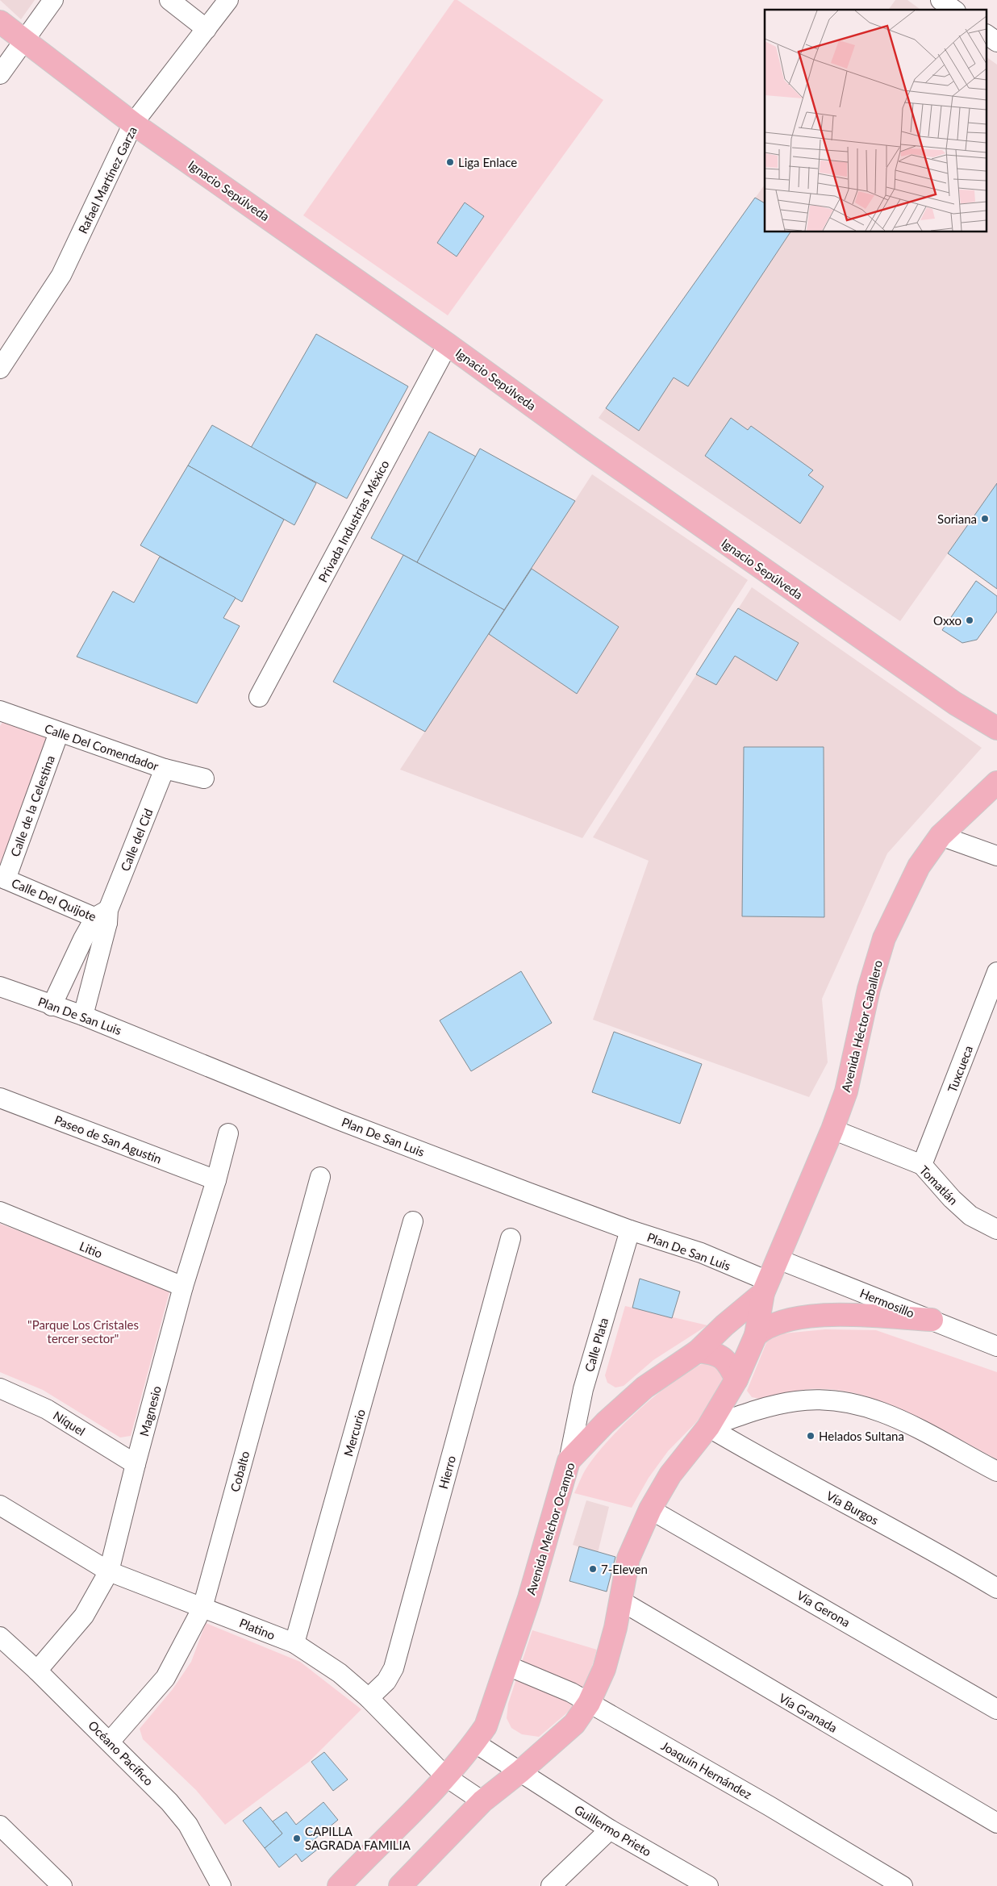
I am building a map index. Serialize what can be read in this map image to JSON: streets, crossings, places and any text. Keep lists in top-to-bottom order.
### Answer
{
  "streets": {
    "main road": ["Ignacio Sepúlveda", "Avenida Héctor Caballero", "Avenida Melchor Ocampo"],
    "street": [
      "Rafael Martínez Garza",
      "Privada Industrias México",
      "Calle Del Comendador",
      "Calle de la Celestina",
      "Calle del Cid",
      "Calle Del Quijote",
      "Plan De San Luis",
      "Tuxcueca",
      "Paseo de San Agustin",
      "Tomatlán",
      "Litio",
      "Hermosillo",
      "Calle Plata",
      "Magnesio",
      "Níquel",
      "Mercurio",
      "Cobalto",
      "Hierro",
      "Vía Burgos",
      "Vía Gerona",
      "Platino",
      "Vía Granada",
      "Océano Pacífico",
      "Joaquín Hernández",
      "Guillermo Prieto"
    ]
  },
  "crossings": [
    ["Rafael Martínez Garza", "Ignacio Sepúlveda"],
    ["Ignacio Sepúlveda", "Privada Industrias México"],
    ["Calle Del Comendador", "Calle de la Celestina"],
    ["Calle Del Comendador", "Calle del Cid"],
    ["Calle de la Celestina", "Calle Del Quijote"],
    ["Calle del Cid", "Calle Del Quijote"],
    ["Calle del Cid", "Plan De San Luis"],
    ["Plan De San Luis", "Avenida Héctor Caballero"],
    ["Plan De San Luis", "Calle Plata"],
    ["Plan De San Luis", "Avenida Melchor Ocampo"],
    ["Avenida Héctor Caballero", "Tomatlán"],
    ["Avenida Héctor Caballero", "Hermosillo"],
    ["Avenida Héctor Caballero", "Avenida Melchor Ocampo"],
    ["Tuxcueca", "Tomatlán"],
    ["Paseo de San Agustin", "Magnesio"],
    ["Litio", "Magnesio"],
    ["Calle Plata", "Avenida Melchor Ocampo"],
    ["Magnesio", "Níquel"],
    ["Magnesio", "Platino"],
    ["Magnesio", "Océano Pacífico"],
    ["Mercurio", "Platino"],
    ["Cobalto", "Platino"],
    ["Cobalto", "Océano Pacífico"],
    ["Hierro", "Platino"],
    ["Avenida Melchor Ocampo", "Platino"],
    ["Avenida Melchor Ocampo", "Joaquín Hernández"]
  ],
  "parks": ["\"Parque Los Cristales tercer sector\""],
  "places": [
    "Liga Enlace",
    "Soriana",
    "Oxxo",
    "Helados Sultana",
    "7-Eleven",
    "CAPILLA SAGRADA FAMILIA"
  ]
}
